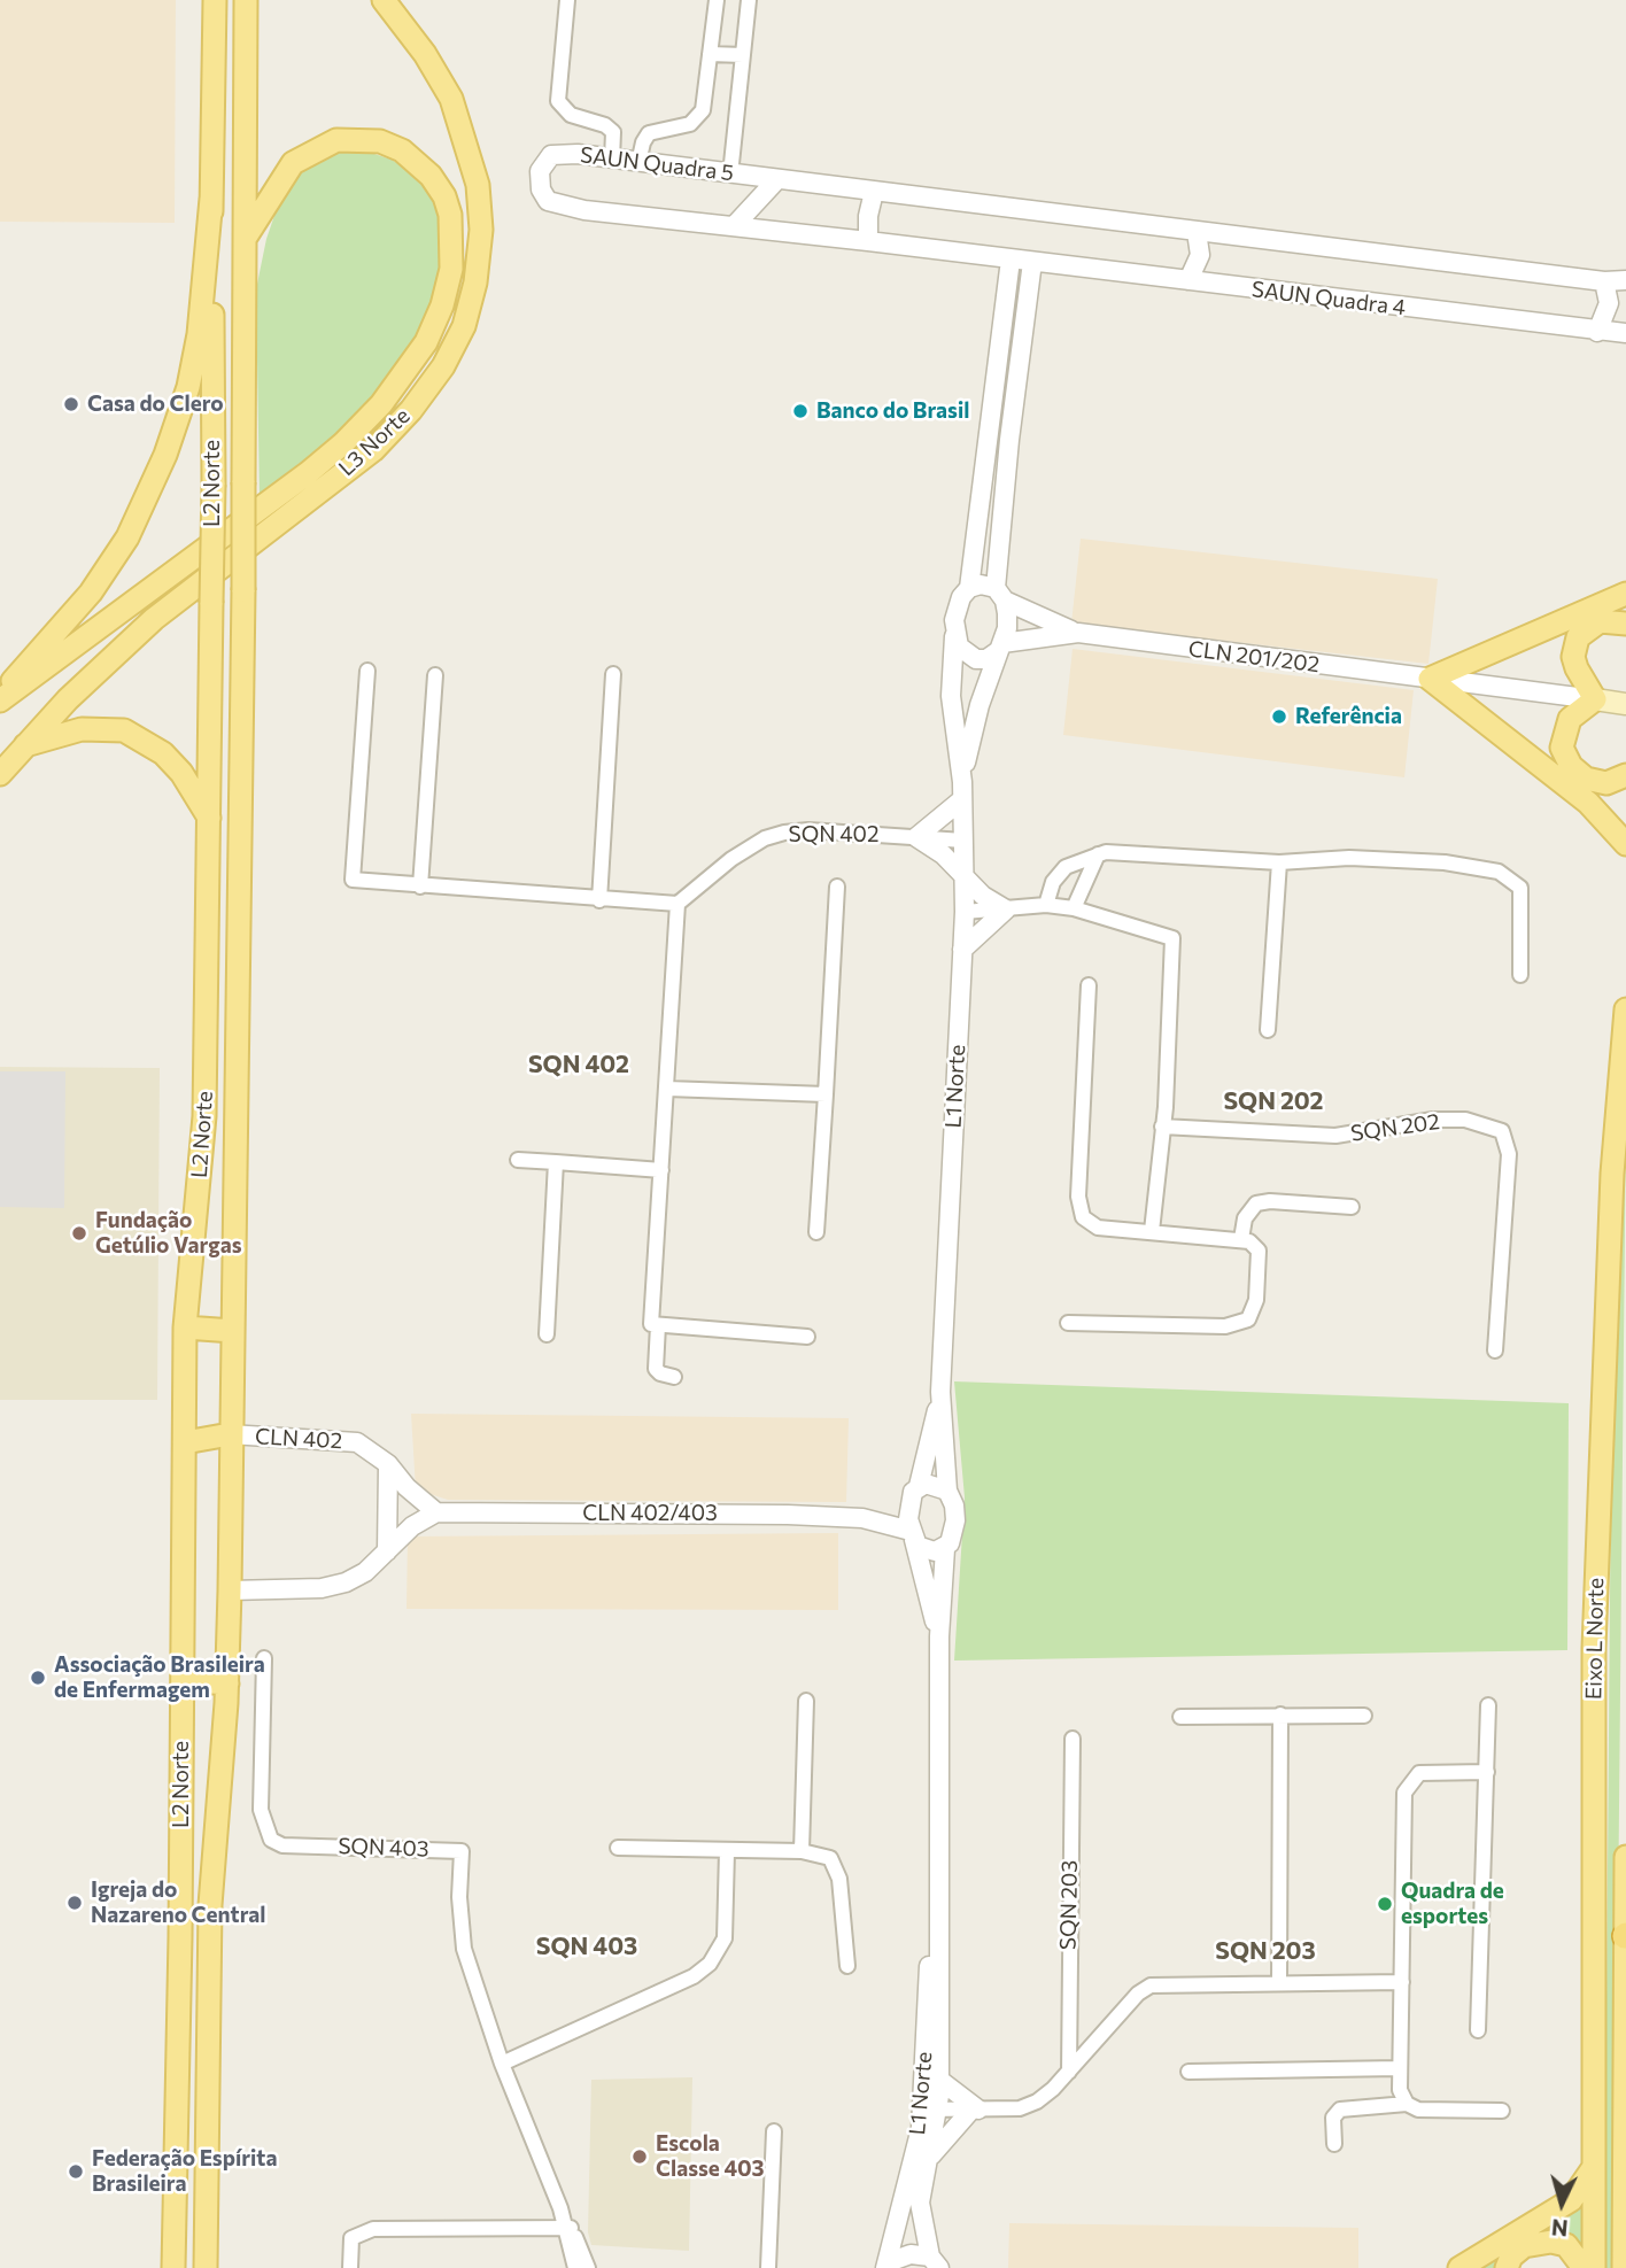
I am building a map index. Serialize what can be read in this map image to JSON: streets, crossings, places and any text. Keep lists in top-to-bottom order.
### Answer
{
  "streets": {
    "main road": ["L3 Norte", "L2 Norte", "Eixo L Norte"],
    "street": [
      "SAUN Quadra 5",
      "SAUN Quadra 4",
      "CLN 201/202",
      "SQN 402",
      "L1 Norte",
      "SQN 202",
      "CLN 402",
      "CLN 402/403",
      "SQN 403",
      "SQN 203"
    ]
  },
  "crossings": [
    ["SAUN Quadra 5", "SAUN Quadra 4"],
    ["L3 Norte", "L2 Norte"],
    ["L2 Norte", "CLN 402"],
    ["CLN 201/202", "L1 Norte"],
    ["SQN 402", "L1 Norte"],
    ["L1 Norte", "CLN 402/403"],
    ["CLN 402", "CLN 402/403"]
  ],
  "districts": [
    "SQN 402",
    "SQN 202",
    "SQN 403",
    "SQN 203"
  ],
  "places": [
    "Casa do Clero",
    "Banco do Brasil",
    "Referência",
    "Fundação Getúlio Vargas",
    "Associação Brasileira de Enfermagem",
    "Igreja do Nazareno Central",
    "Quadra de esportes",
    "Escola Classe 403",
    "Federação Espírita Brasileira"
  ],
  "north": "bottom"
}
